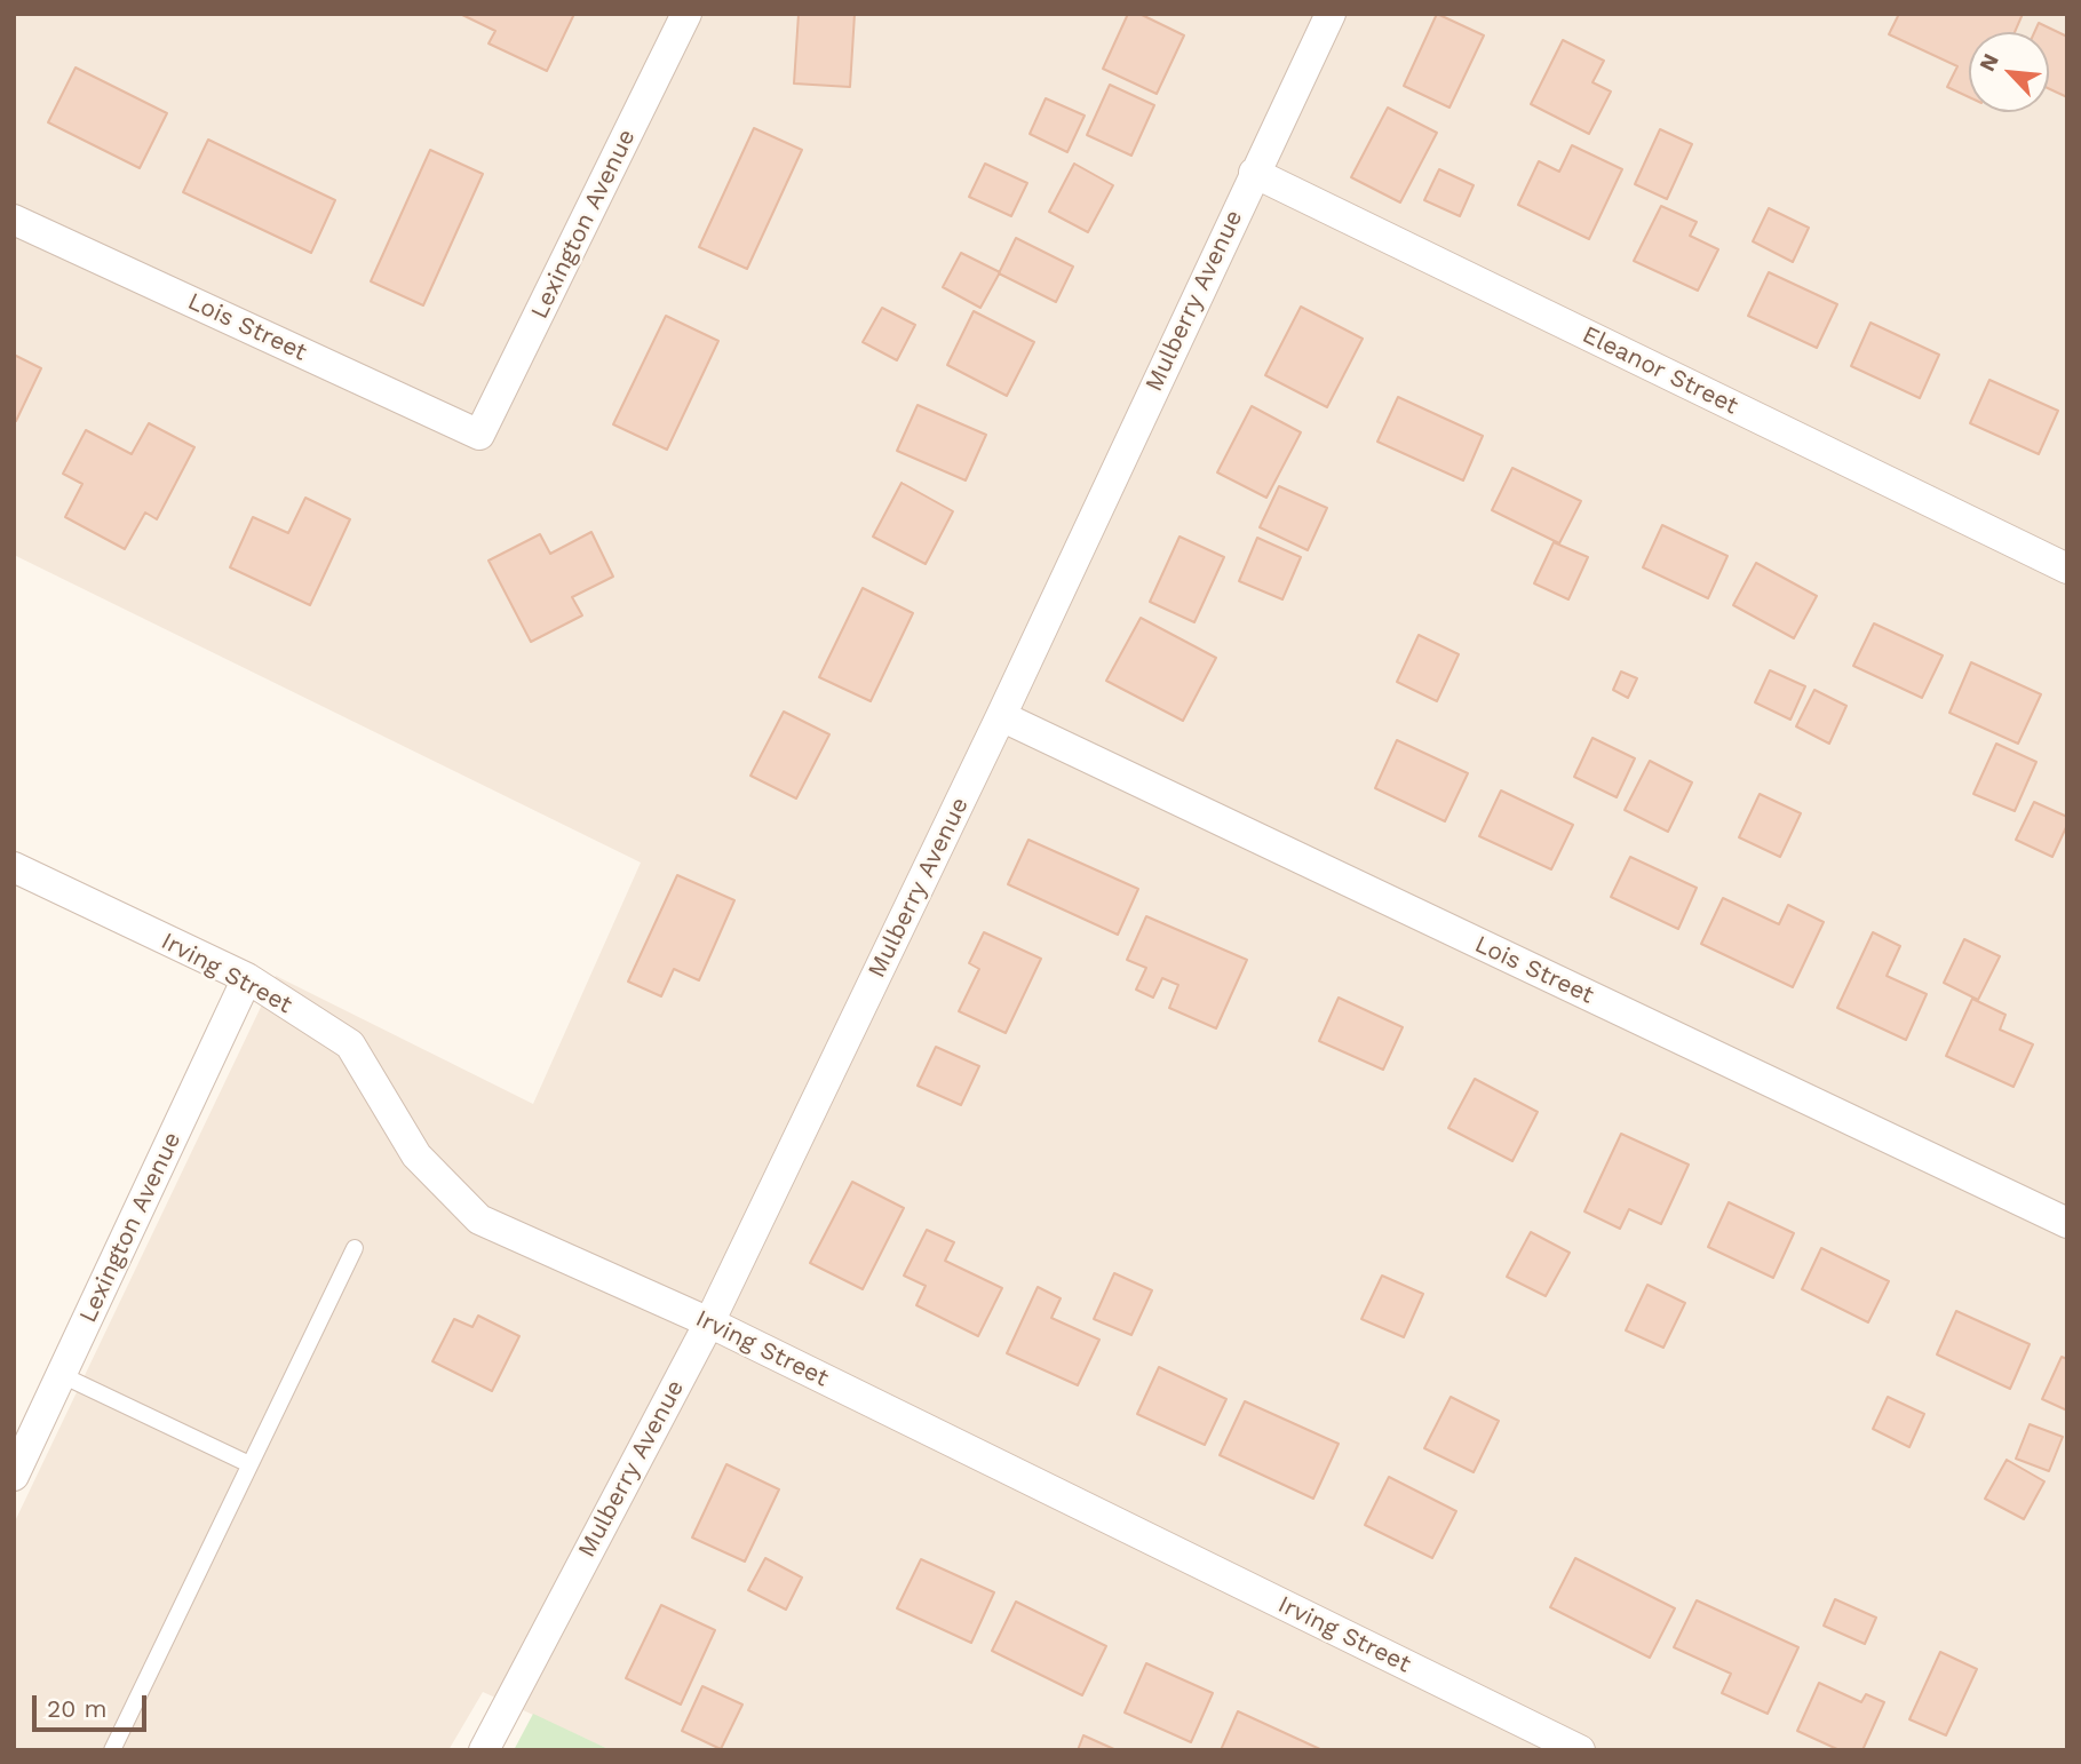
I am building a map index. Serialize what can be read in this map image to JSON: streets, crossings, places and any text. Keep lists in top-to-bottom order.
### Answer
{
  "streets": {
    "street": [
      "Lexington Avenue",
      "Mulberry Avenue",
      "Lois Street",
      "Eleanor Street",
      "Irving Street"
    ]
  },
  "crossings": [
    ["Lexington Avenue", "Lois Street"],
    ["Lexington Avenue", "Irving Street"],
    ["Mulberry Avenue", "Lois Street"],
    ["Mulberry Avenue", "Eleanor Street"],
    ["Mulberry Avenue", "Irving Street"]
  ],
  "scale_bar": "20 m",
  "north": "top left"
}
